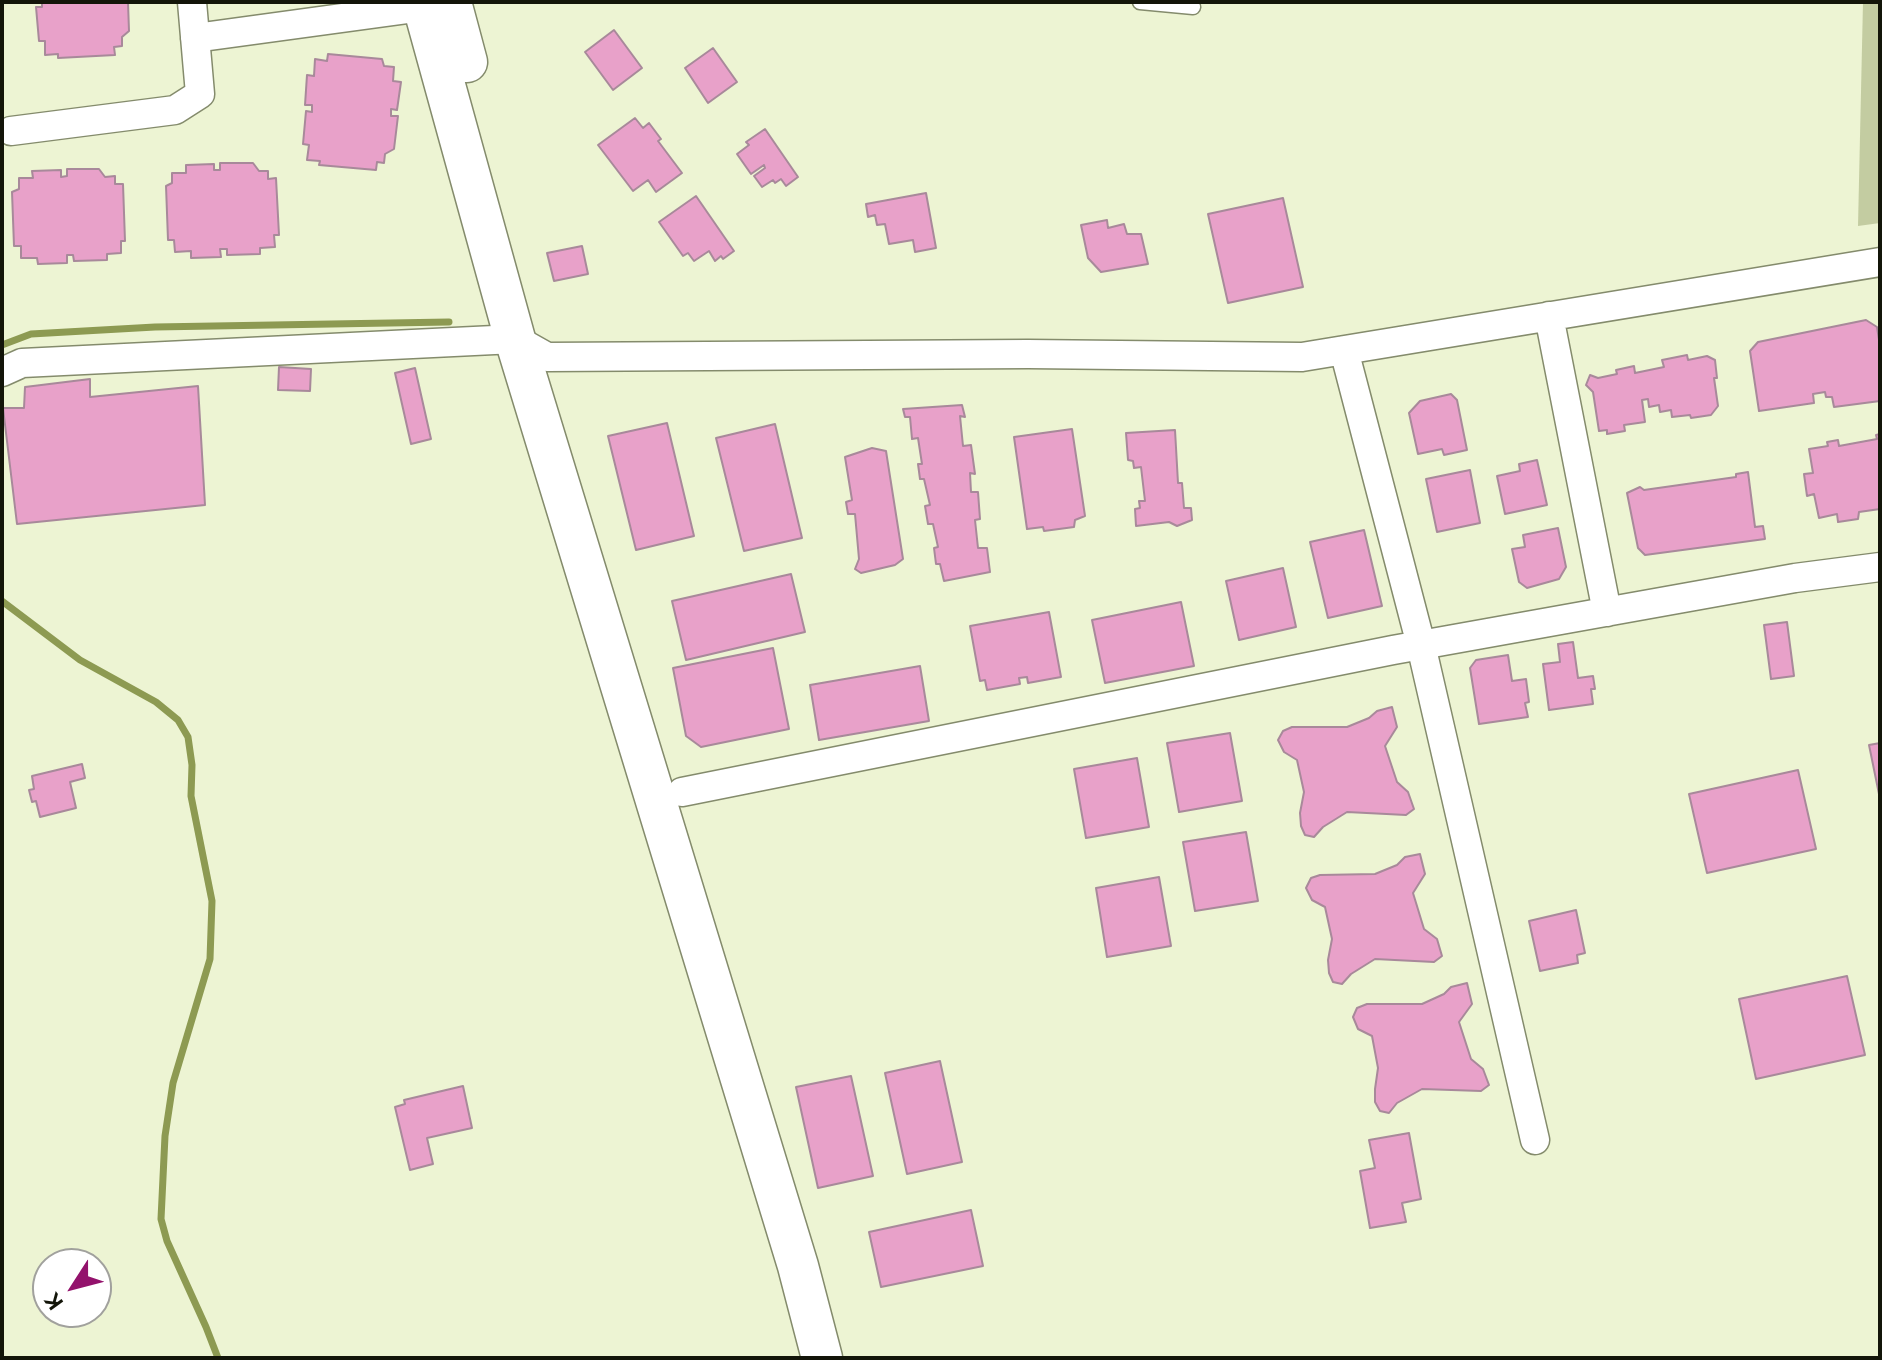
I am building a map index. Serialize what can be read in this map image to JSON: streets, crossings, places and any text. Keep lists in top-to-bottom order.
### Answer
{
  "north": "bottom left"
}
